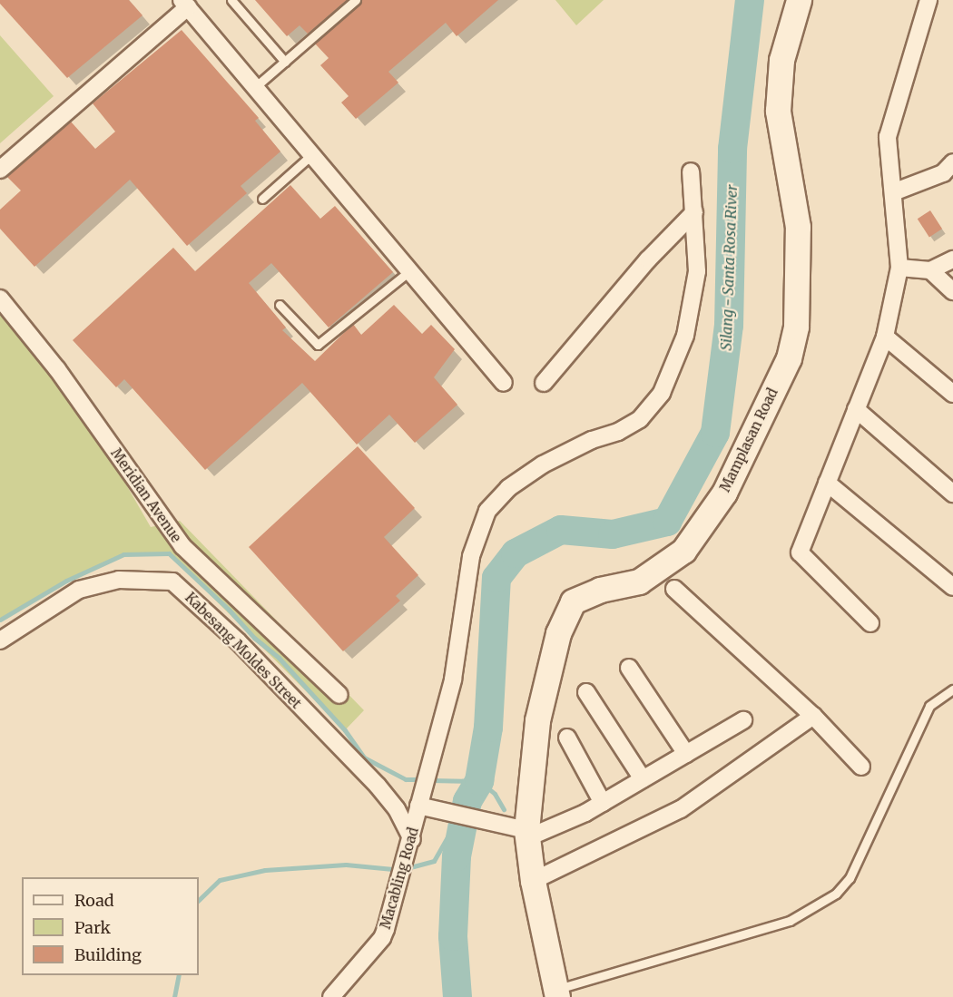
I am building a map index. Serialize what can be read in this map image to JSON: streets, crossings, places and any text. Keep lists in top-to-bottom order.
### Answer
{
  "streets": {
    "street": [
      "Mamplasan Road",
      "Meridian Avenue",
      "Kabesang Moldes Street",
      "Macabling Road"
    ]
  },
  "crossings": [
    ["Kabesang Moldes Street", "Macabling Road"]
  ],
  "water": ["Silang - Santa Rosa River"],
  "legend": ["Road", "Park", "Building"]
}
